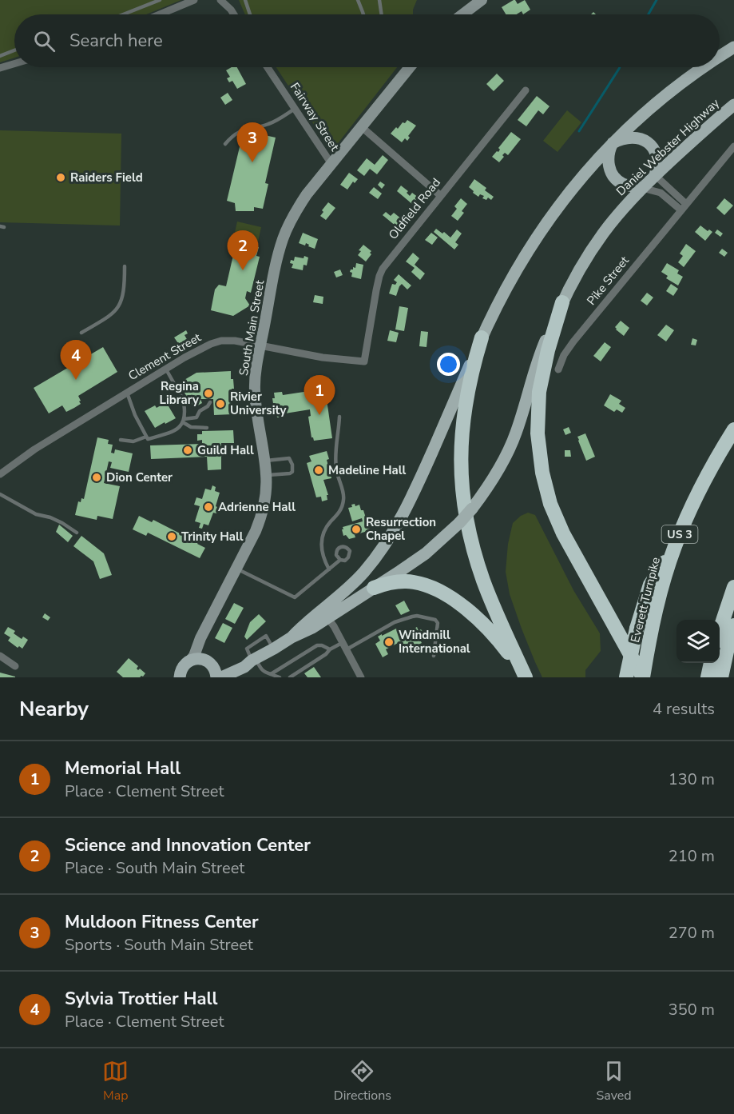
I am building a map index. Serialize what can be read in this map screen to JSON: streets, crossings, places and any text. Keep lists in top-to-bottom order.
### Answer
{
  "streets": {
    "highway": ["US 3", "Everett Turnpike"],
    "main road": ["Daniel Webster Highway"],
    "street": [
      "Fairway Street",
      "Oldfield Road",
      "Pike Street",
      "South Main Street",
      "Clement Street"
    ]
  },
  "crossings": [
    ["Fairway Street", "South Main Street"],
    ["Oldfield Road", "Clement Street"],
    ["South Main Street", "Clement Street"]
  ],
  "places": [
    "Raiders Field",
    "Regina Library",
    "Rivier University",
    "Guild Hall",
    "Madeline Hall",
    "Dion Center",
    "Adrienne Hall",
    "Resurrection Chapel",
    "Trinity Hall",
    "Windmill International"
  ],
  "page": {
    "search": "Search here",
    "pins": [
      "3",
      "2",
      "4",
      "1"
    ],
    "heading": ["Nearby", "4 results"],
    "list": [
      {
        "mark": "1",
        "name": "Memorial Hall",
        "note": "Place · Clement Street",
        "value": "130 m"
      },
      {
        "mark": "2",
        "name": "Science and Innovation Center",
        "note": "Place · South Main Street",
        "value": "210 m"
      },
      {
        "mark": "3",
        "name": "Muldoon Fitness Center",
        "note": "Sports · South Main Street",
        "value": "270 m"
      },
      {
        "mark": "4",
        "name": "Sylvia Trottier Hall",
        "note": "Place · Clement Street",
        "value": "350 m"
      }
    ],
    "nav": ["Map", "Directions", "Saved"]
  }
}
